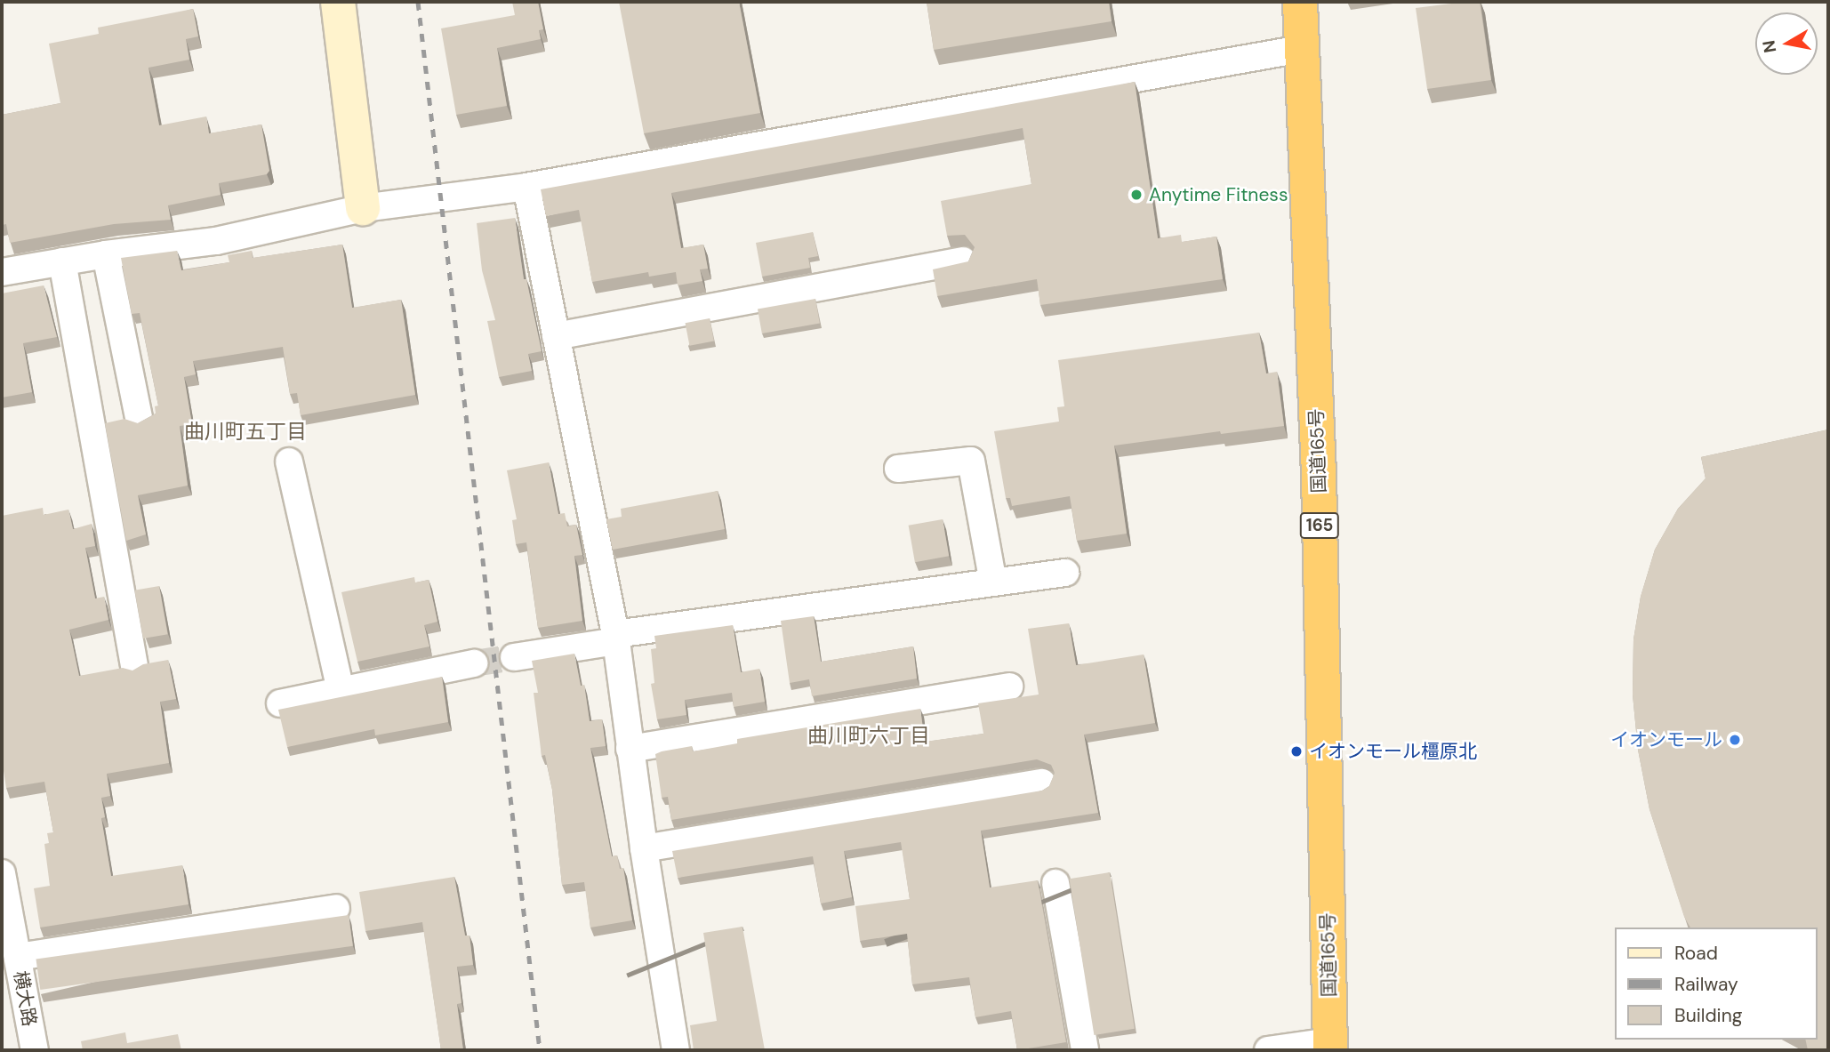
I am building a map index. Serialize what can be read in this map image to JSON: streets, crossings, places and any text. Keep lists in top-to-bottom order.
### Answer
{
  "streets": {
    "highway": ["国道165号", "165"],
    "street": ["横大路"]
  },
  "districts": ["曲川町五丁目", "曲川町六丁目"],
  "places": ["Anytime Fitness", "イオンモール", "イオンモール橿原北"],
  "legend": ["Road", "Railway", "Building"],
  "north": "left"
}
